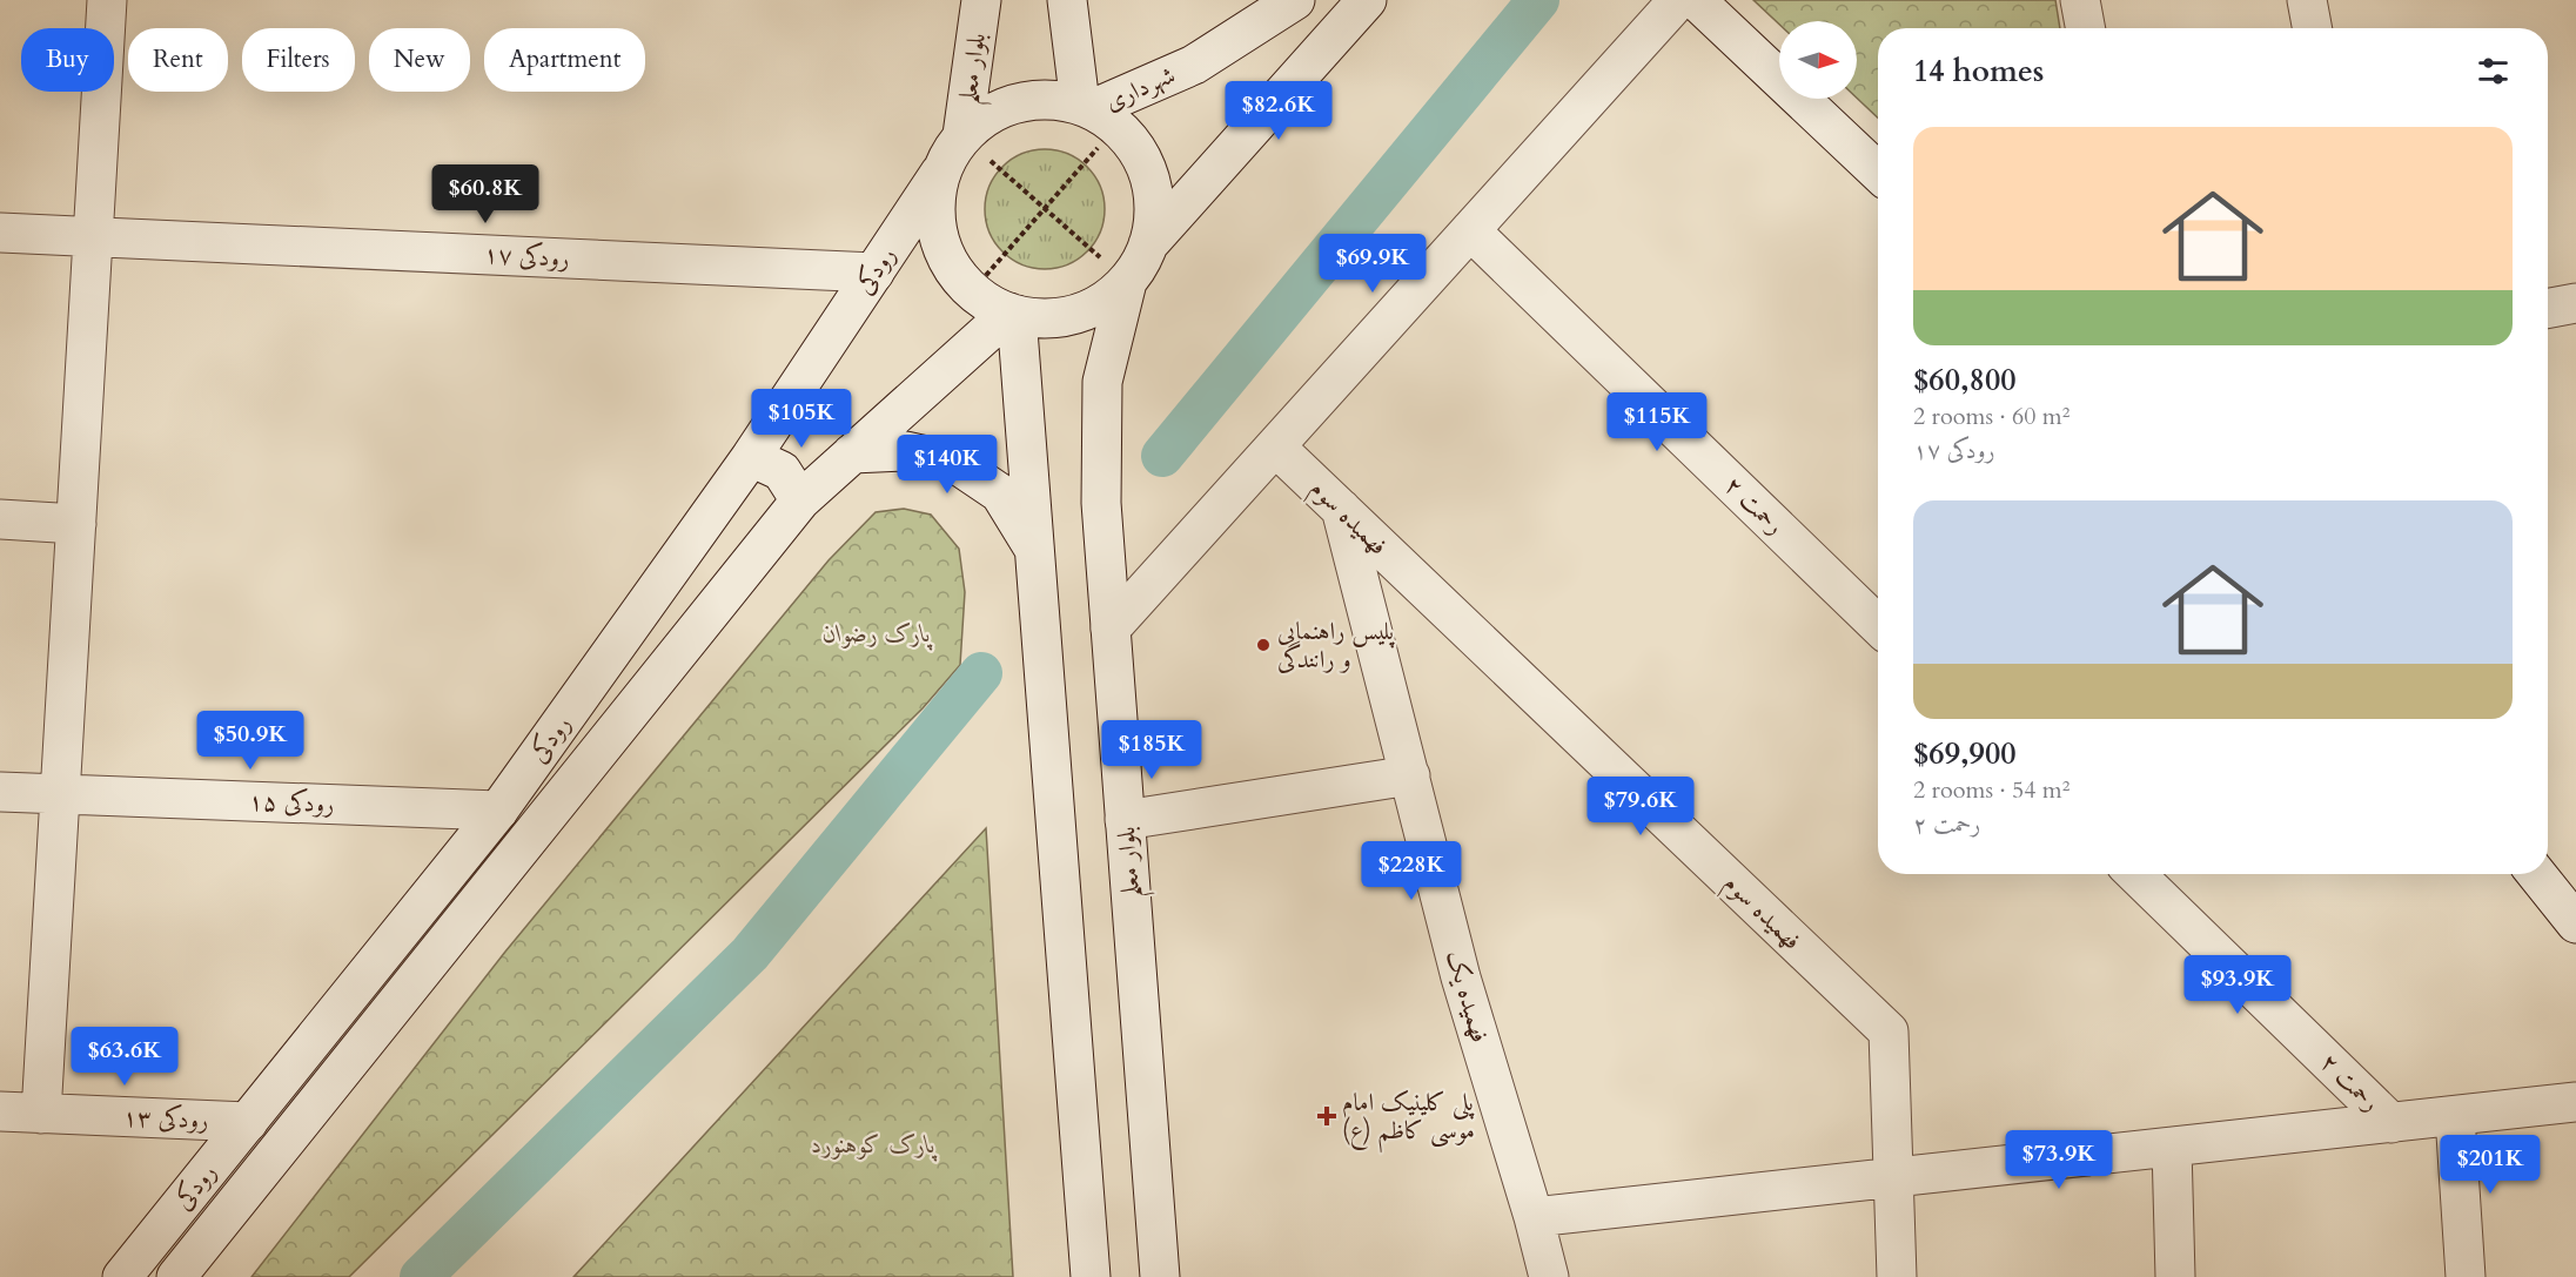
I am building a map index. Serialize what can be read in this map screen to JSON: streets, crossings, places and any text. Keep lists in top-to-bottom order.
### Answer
{
  "streets": {
    "street": [
      "بلوار معلم",
      "شهرداری",
      "رودکی ۱۷",
      "رودکی",
      "رحمت ۲",
      "فهمیده سوم",
      "رودکی ۱۵",
      "فهمیده یک",
      "رودکی ۱۳"
    ]
  },
  "crossings": [
    ["بلوار معلم", "رودکی"],
    ["رودکی ۱۷", "رودکی"],
    ["رودکی", "رودکی ۱۵"],
    ["رودکی", "رودکی ۱۳"],
    ["فهمیده سوم", "فهمیده یک"]
  ],
  "parks": ["پارک رضوان", "پارک کوهنورد"],
  "places": {
    "other": ["پلیس راهنمایی و رانندگی"],
    "health": ["پلی کلینیک امام موسی کاظم (ع)"]
  },
  "north": "right",
  "page": {
    "chip": [
      "Buy",
      "Rent",
      "Filters",
      "New",
      "Apartment"
    ],
    "heading": "14 homes",
    "price": [
      "$82.6K",
      "$60.8K",
      "$69.9K",
      "$105K",
      "$115K",
      "$140K",
      "$50.9K",
      "$185K",
      "$79.6K",
      "$228K",
      "$93.9K",
      "$63.6K",
      "$73.9K",
      "$201K"
    ],
    "list": [
      {
        "name": "$60,800",
        "note": "2 rooms · 60 m² · رودکی ۱۷"
      },
      {
        "name": "$69,900",
        "note": "2 rooms · 54 m² · رحمت ۲"
      }
    ]
  }
}
